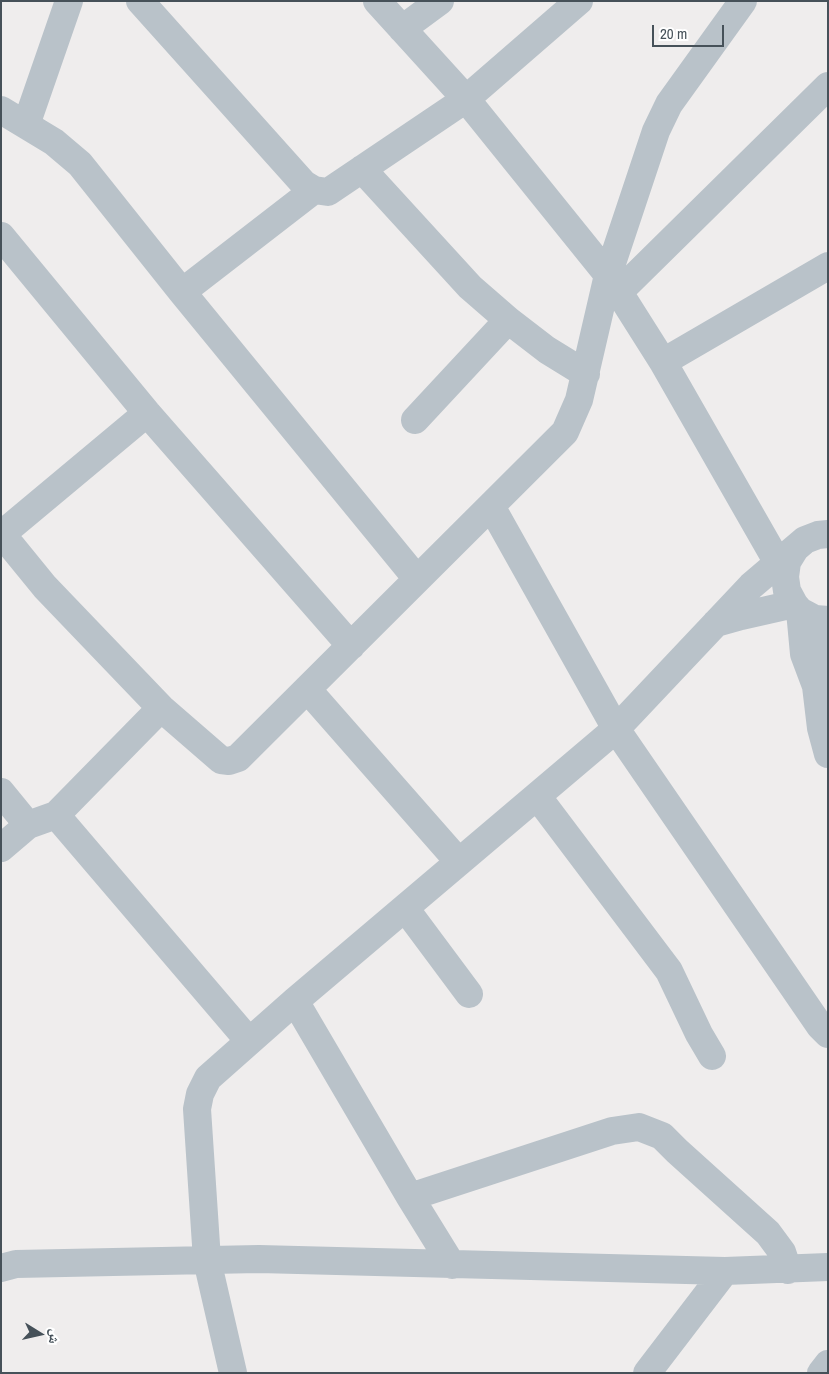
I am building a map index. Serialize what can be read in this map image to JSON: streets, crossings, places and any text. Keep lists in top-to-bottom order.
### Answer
{
  "scale_bar": "20 m",
  "north": "right"
}
